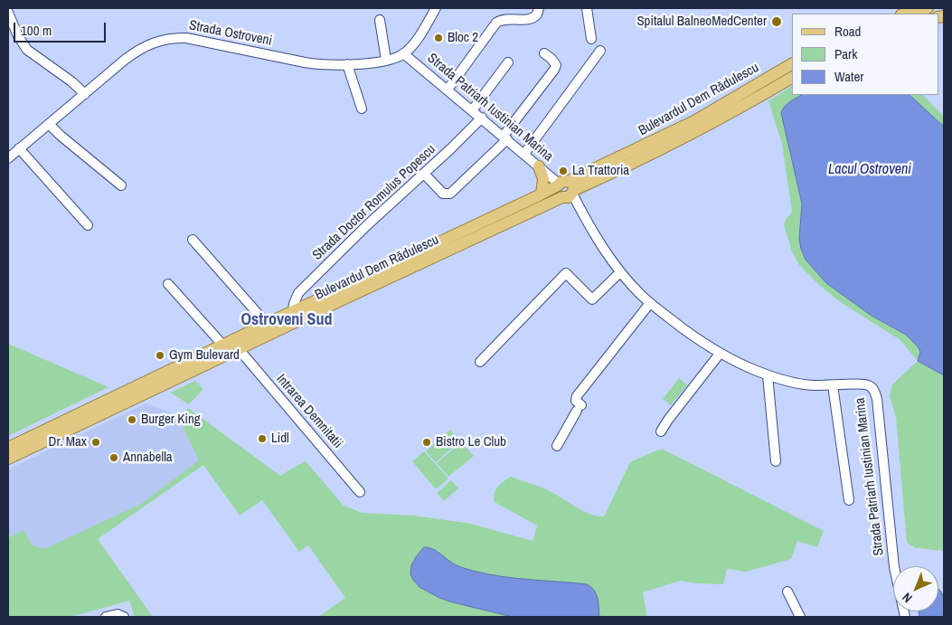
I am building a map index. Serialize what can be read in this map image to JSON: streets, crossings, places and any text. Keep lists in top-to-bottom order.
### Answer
{
  "streets": {
    "main road": ["Bulevardul Dem Rădulescu"],
    "street": [
      "Strada Ostroveni",
      "Strada Patriarh Iustinian Marina",
      "Strada Doctor Romulus Popescu",
      "Intrarea Demnitatii"
    ]
  },
  "crossings": [
    ["Strada Ostroveni", "Strada Patriarh Iustinian Marina"],
    ["Bulevardul Dem Rădulescu", "Strada Patriarh Iustinian Marina"],
    ["Bulevardul Dem Rădulescu", "Strada Doctor Romulus Popescu"],
    ["Bulevardul Dem Rădulescu", "Intrarea Demnitatii"],
    ["Strada Patriarh Iustinian Marina", "Strada Doctor Romulus Popescu"]
  ],
  "districts": ["Ostroveni Sud"],
  "water": ["Lacul Ostroveni"],
  "places": [
    "Spitalul BalneoMedCenter",
    "Bloc 2",
    "La Trattoria",
    "Gym Bulevard",
    "Burger King",
    "Lidl",
    "Dr. Max",
    "Bistro Le Club",
    "Annabella"
  ],
  "legend": ["Road", "Park", "Water"],
  "scale_bar": "100 m",
  "north": "bottom left"
}
